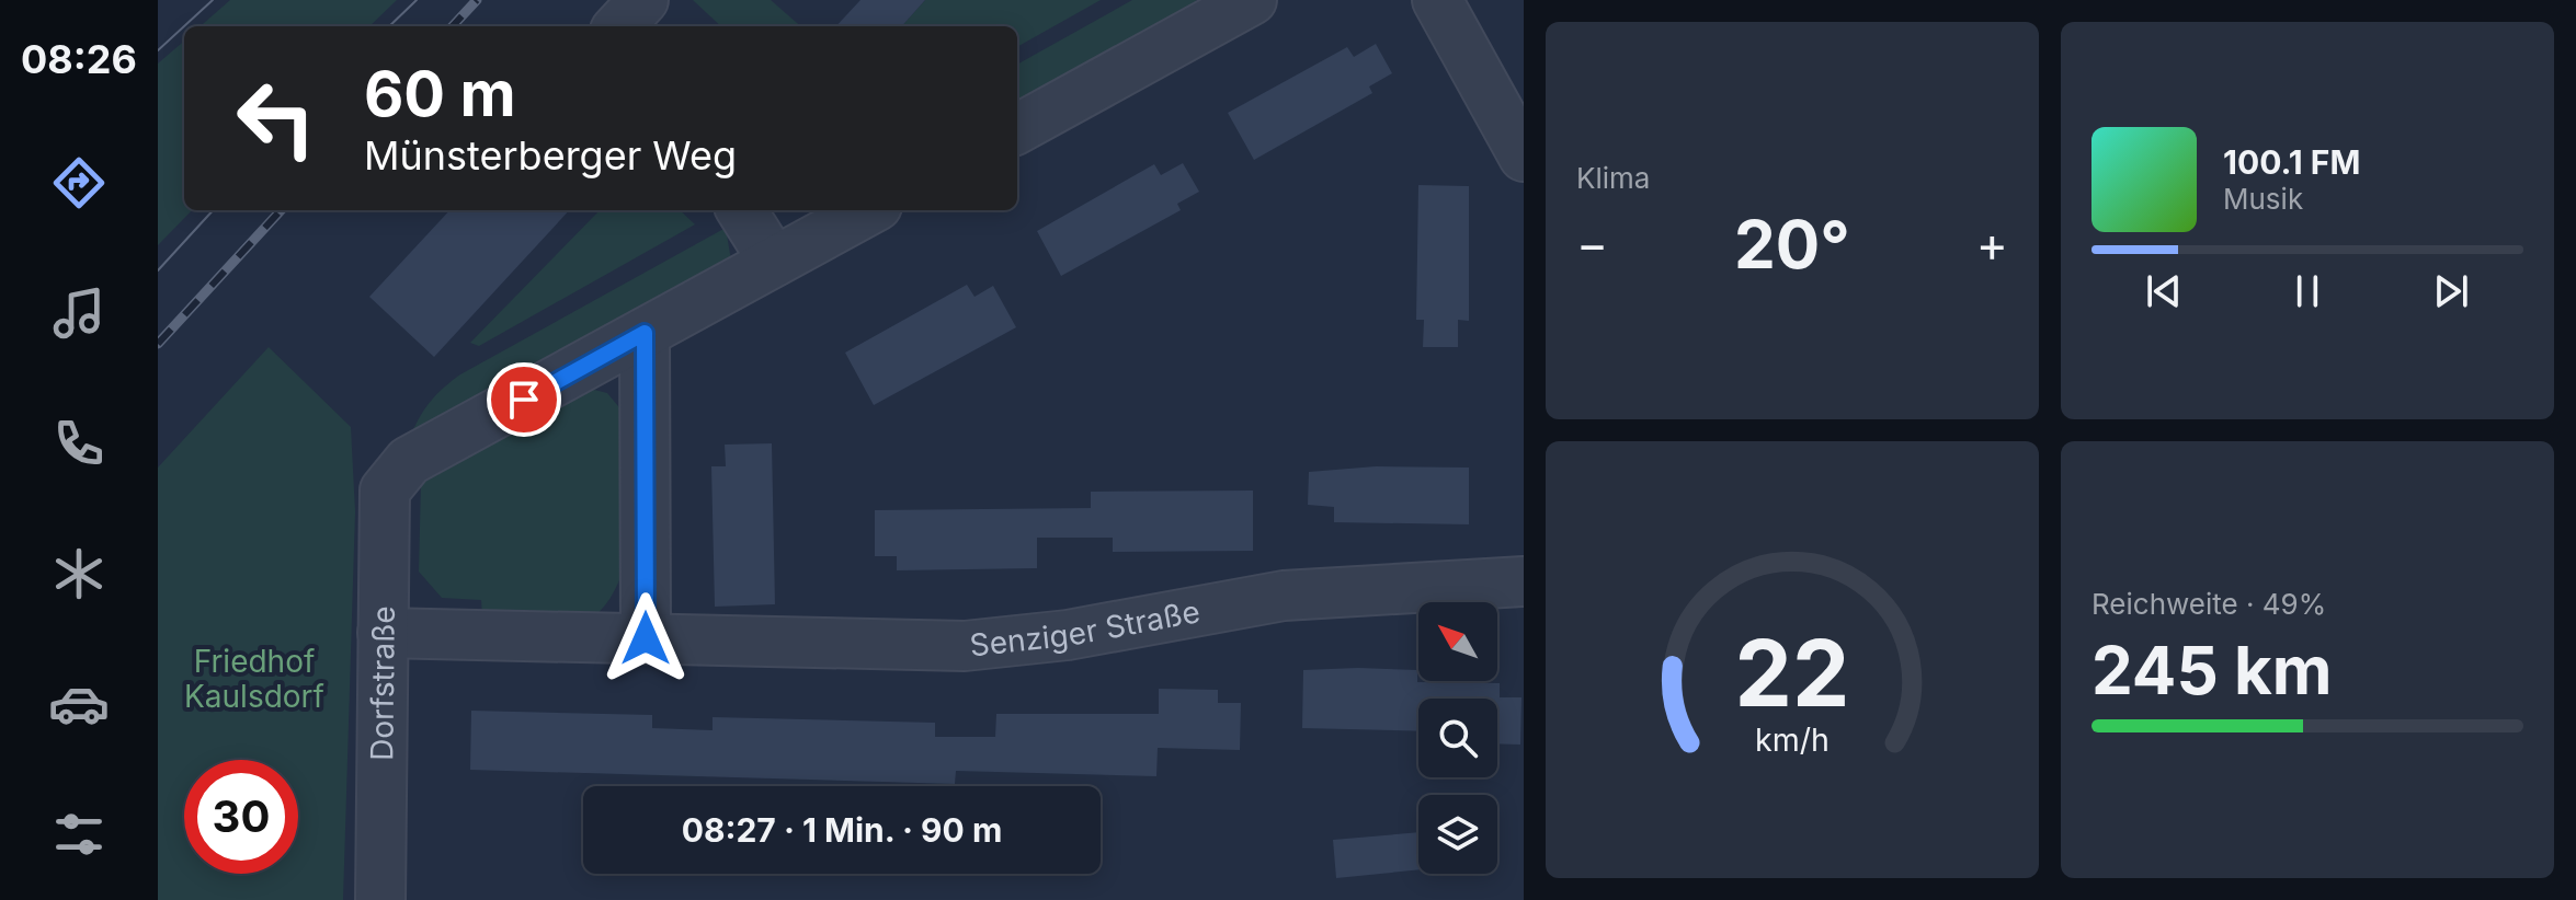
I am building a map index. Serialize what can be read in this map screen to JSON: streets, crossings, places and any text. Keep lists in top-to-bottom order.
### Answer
{
  "streets": {
    "street": ["Senziger Straße", "Dorfstraße"]
  },
  "crossings": [
    ["Senziger Straße", "Dorfstraße"]
  ],
  "parks": ["Friedhof Kaulsdorf"],
  "north": "top left",
  "page": {
    "tabs": "08:26",
    "tile": [
      "Klima",
      ["Reichweite · 49%", "245 km"]
    ],
    "turn": ["60 m", "Münsterberger Weg"],
    "song": ["100.1 FM", "Musik"],
    "heat": ["−", "20°", "+"],
    "limit": "30",
    "trip": "08:27 · 1 Min. · 90 m",
    "gauge": ["22", "km/h"]
  }
}
